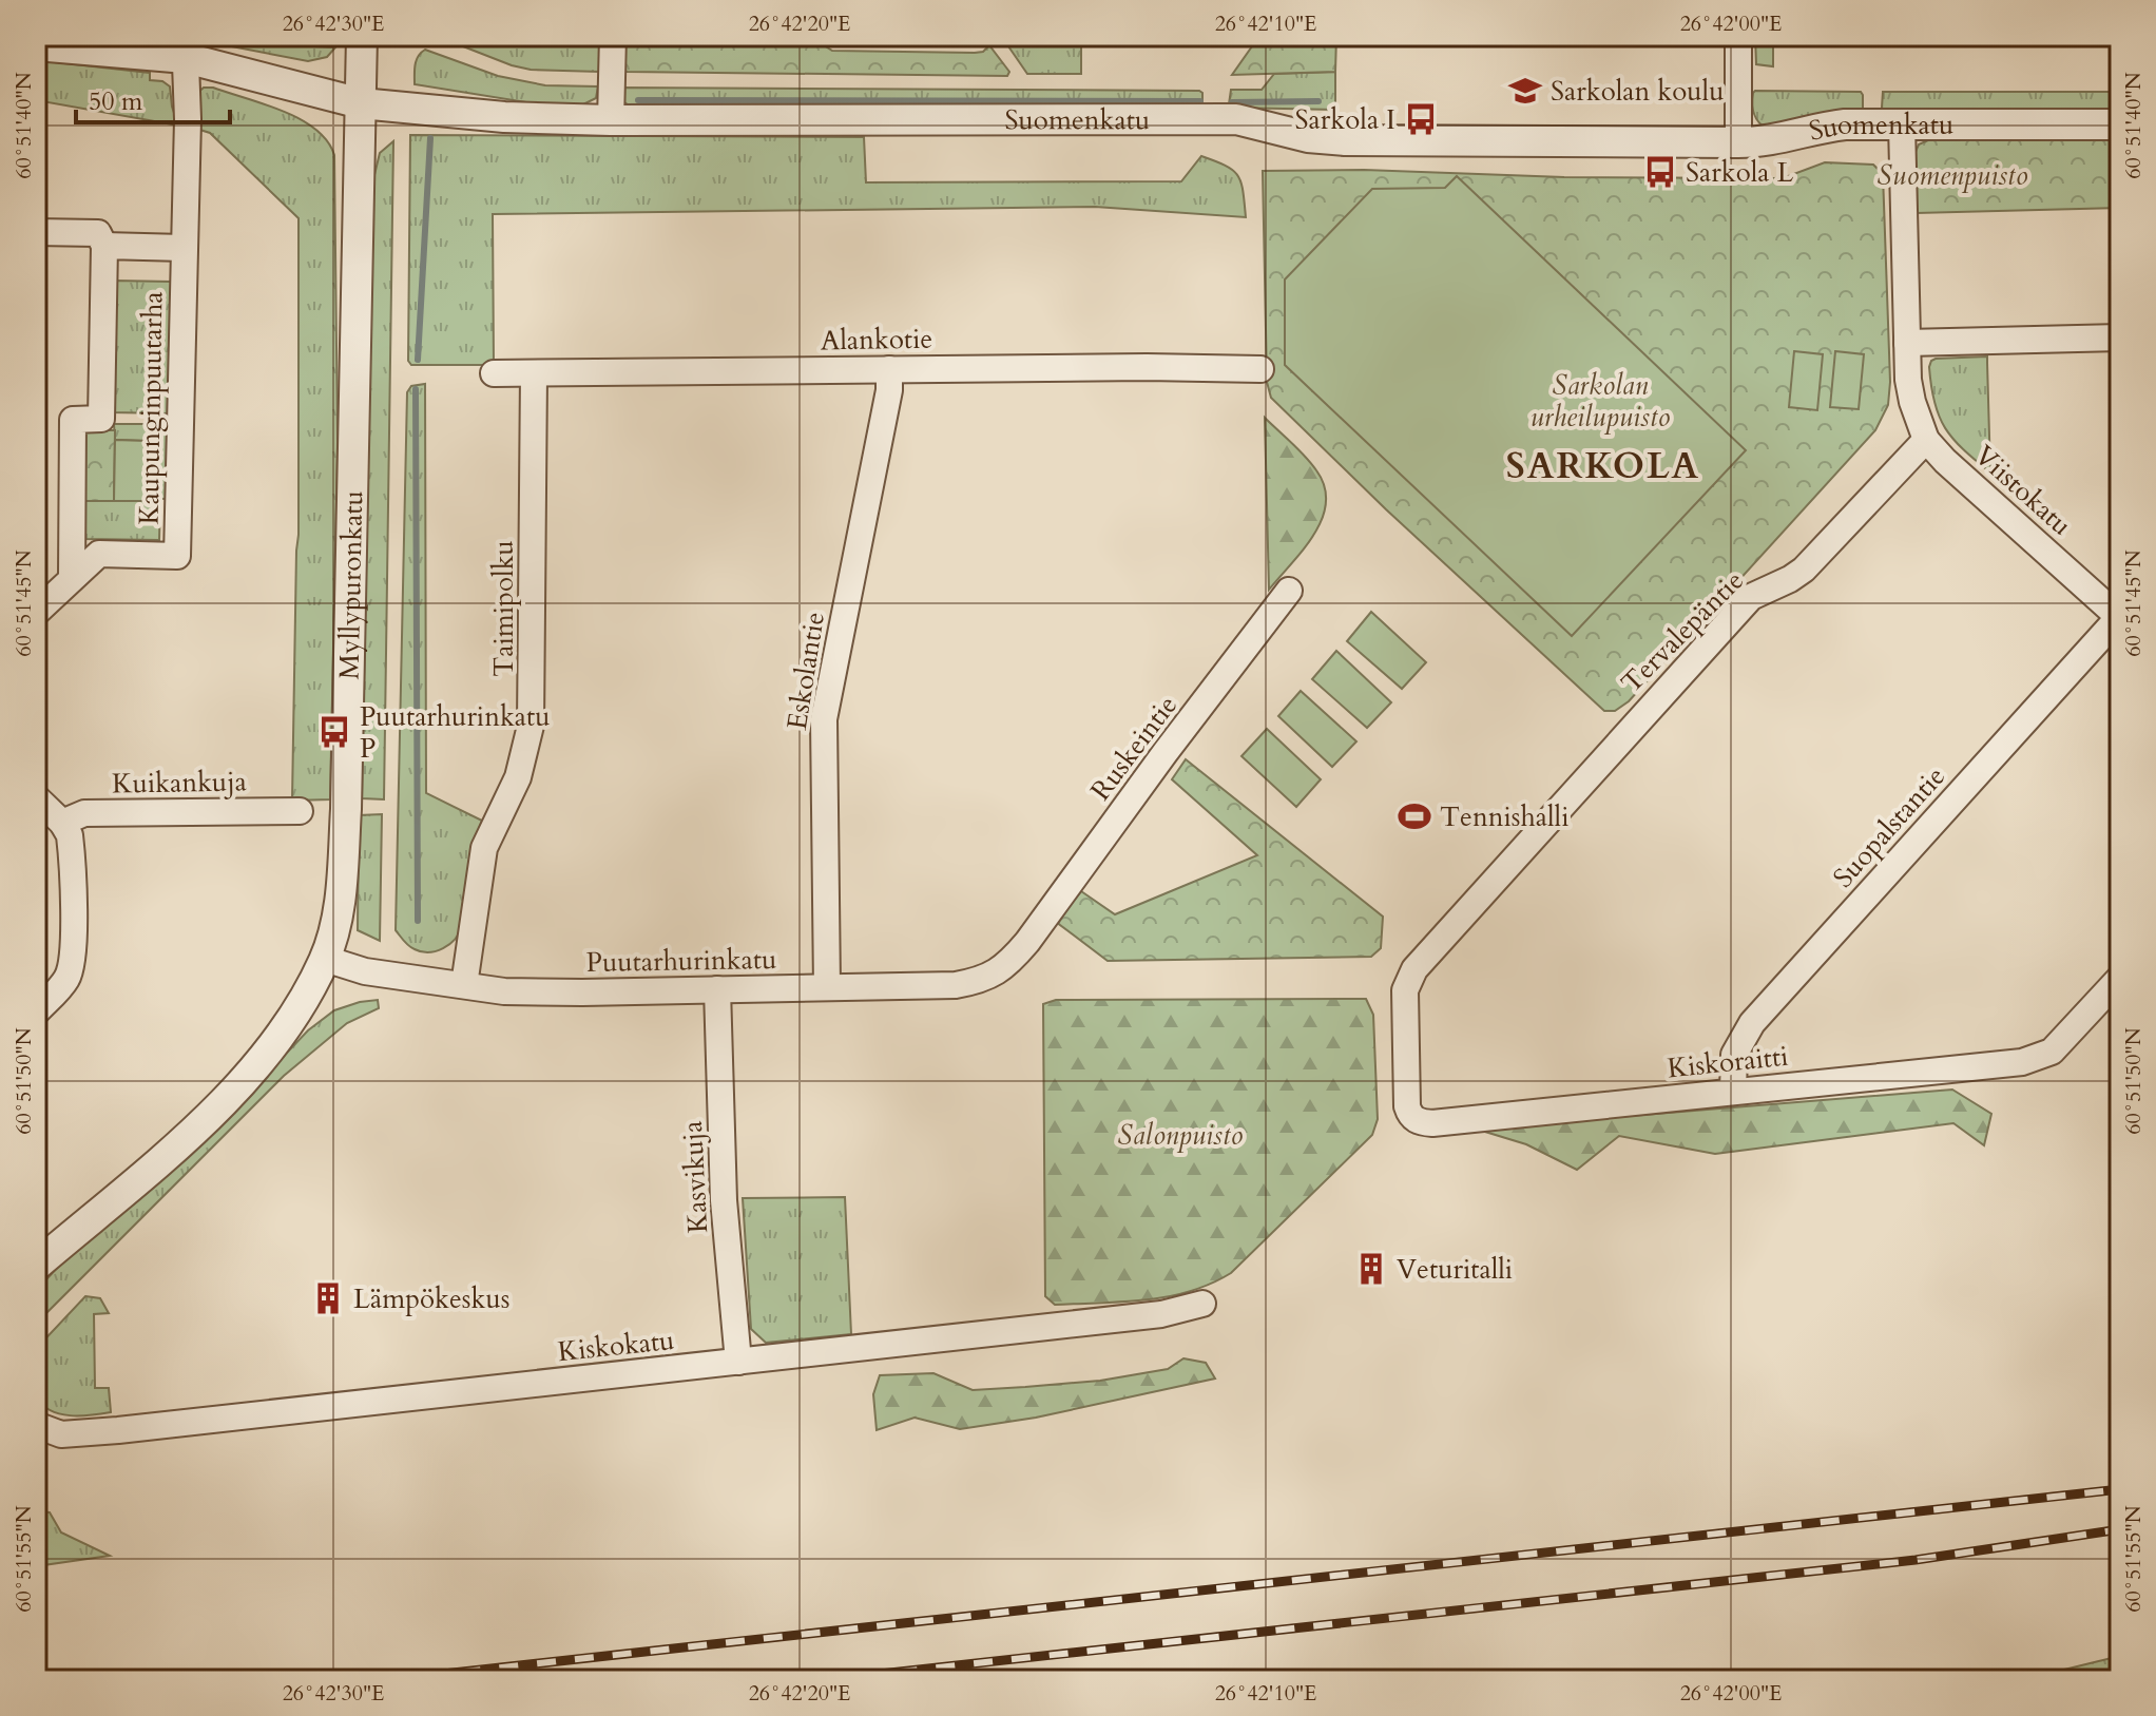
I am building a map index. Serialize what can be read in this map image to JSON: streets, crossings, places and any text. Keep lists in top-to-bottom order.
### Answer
{
  "streets": {
    "street": [
      "Suomenkatu",
      "Alankotie",
      "Kaupunginpuutarha",
      "Viistokatu",
      "Myllypuronkatu",
      "Taimipolku",
      "Tervalepäntie",
      "Eskolantie",
      "Ruskeintie",
      "Kuikankuja",
      "Suopalstantie",
      "Puutarhurinkatu",
      "Kiskoraitti",
      "Kasvikuja",
      "Kiskokatu"
    ]
  },
  "crossings": [
    ["Suomenkatu", "Kaupunginpuutarha"],
    ["Suomenkatu", "Myllypuronkatu"],
    ["Alankotie", "Taimipolku"],
    ["Alankotie", "Eskolantie"],
    ["Viistokatu", "Tervalepäntie"],
    ["Viistokatu", "Suopalstantie"],
    ["Myllypuronkatu", "Puutarhurinkatu"],
    ["Taimipolku", "Puutarhurinkatu"],
    ["Tervalepäntie", "Kiskoraitti"],
    ["Eskolantie", "Puutarhurinkatu"],
    ["Ruskeintie", "Puutarhurinkatu"],
    ["Suopalstantie", "Kiskoraitti"],
    ["Puutarhurinkatu", "Kasvikuja"],
    ["Kasvikuja", "Kiskokatu"]
  ],
  "districts": ["SARKOLA"],
  "parks": ["Suomenpuisto", "Sarkolan urheilupuisto", "Salonpuisto"],
  "places": {
    "school or university": ["Sarkolan koulu"],
    "bus stop": ["Sarkola I", "Sarkola L", "Puutarhurinkatu P"],
    "sports": ["Tennishalli"],
    "building": ["Veturitalli", "Lämpökeskus"]
  },
  "scale_bar": "50 m",
  "coordinates": [
    "26°42'30\"E",
    "26°42'20\"E",
    "26°42'10\"E",
    "26°42'00\"E",
    "60°51'40\"N",
    "60°51'45\"N",
    "60°51'50\"N",
    "60°51'55\"N"
  ]
}
